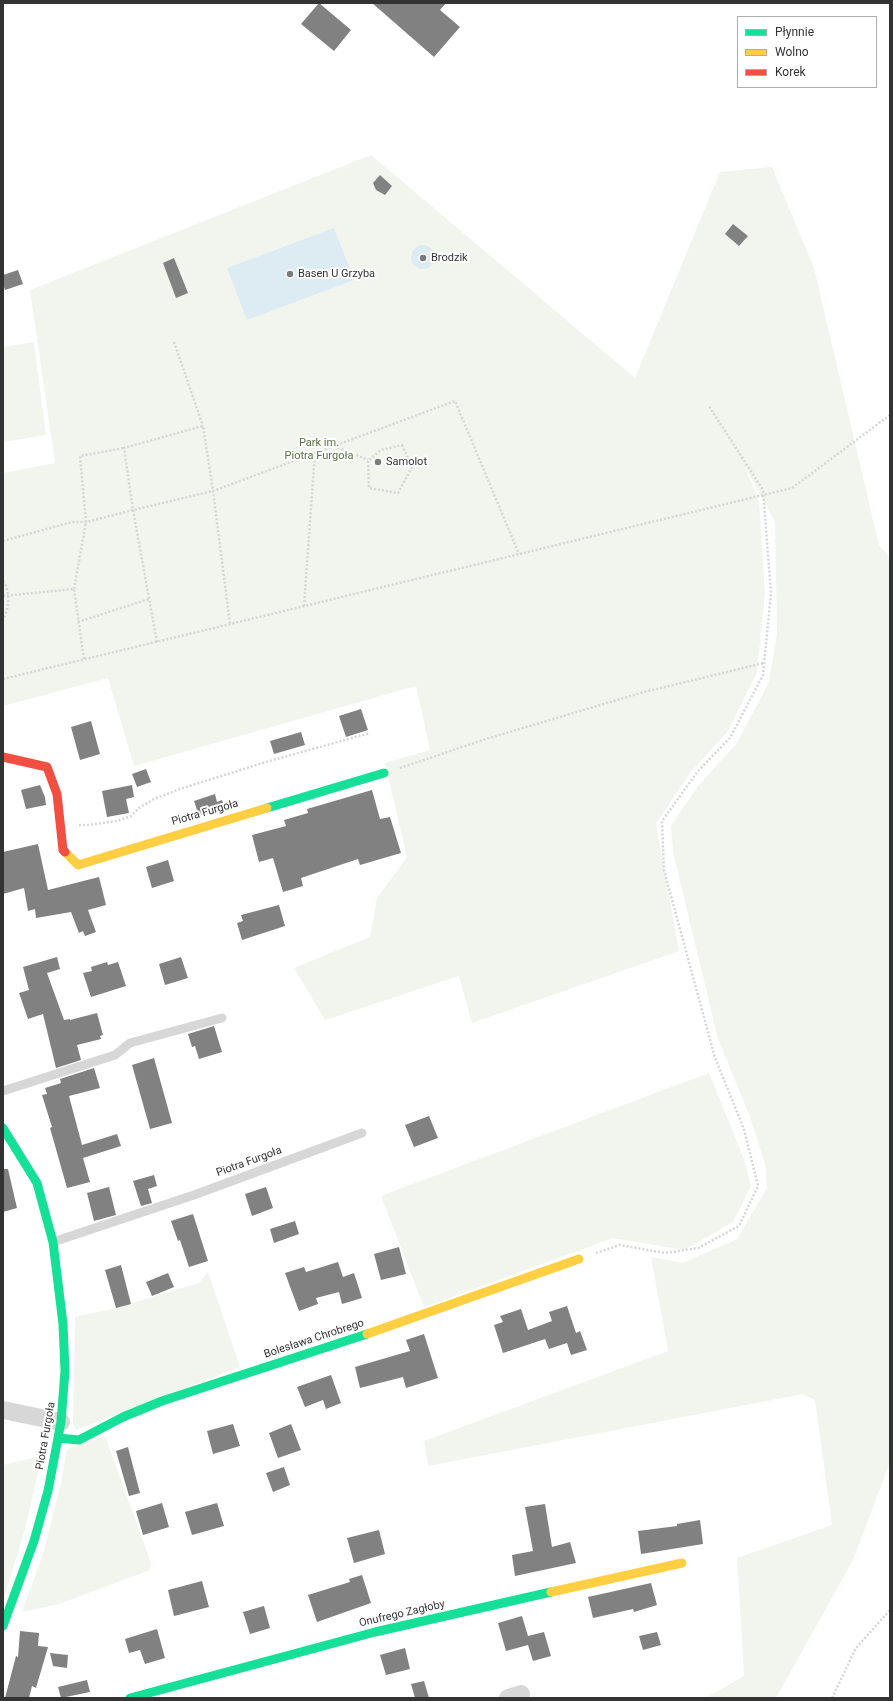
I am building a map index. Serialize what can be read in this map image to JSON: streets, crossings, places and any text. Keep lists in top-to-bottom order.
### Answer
{
  "streets": {
    "street": ["Piotra Furgoła", "Bolesława Chrobrego", "Onufrego Zagłoby"]
  },
  "crossings": [
    ["Piotra Furgoła", "Bolesława Chrobrego"]
  ],
  "parks": ["Park im. Piotra Furgoła"],
  "places": ["Brodzik", "Basen U Grzyba", "Samolot"],
  "legend": ["Płynnie", "Wolno", "Korek"]
}
